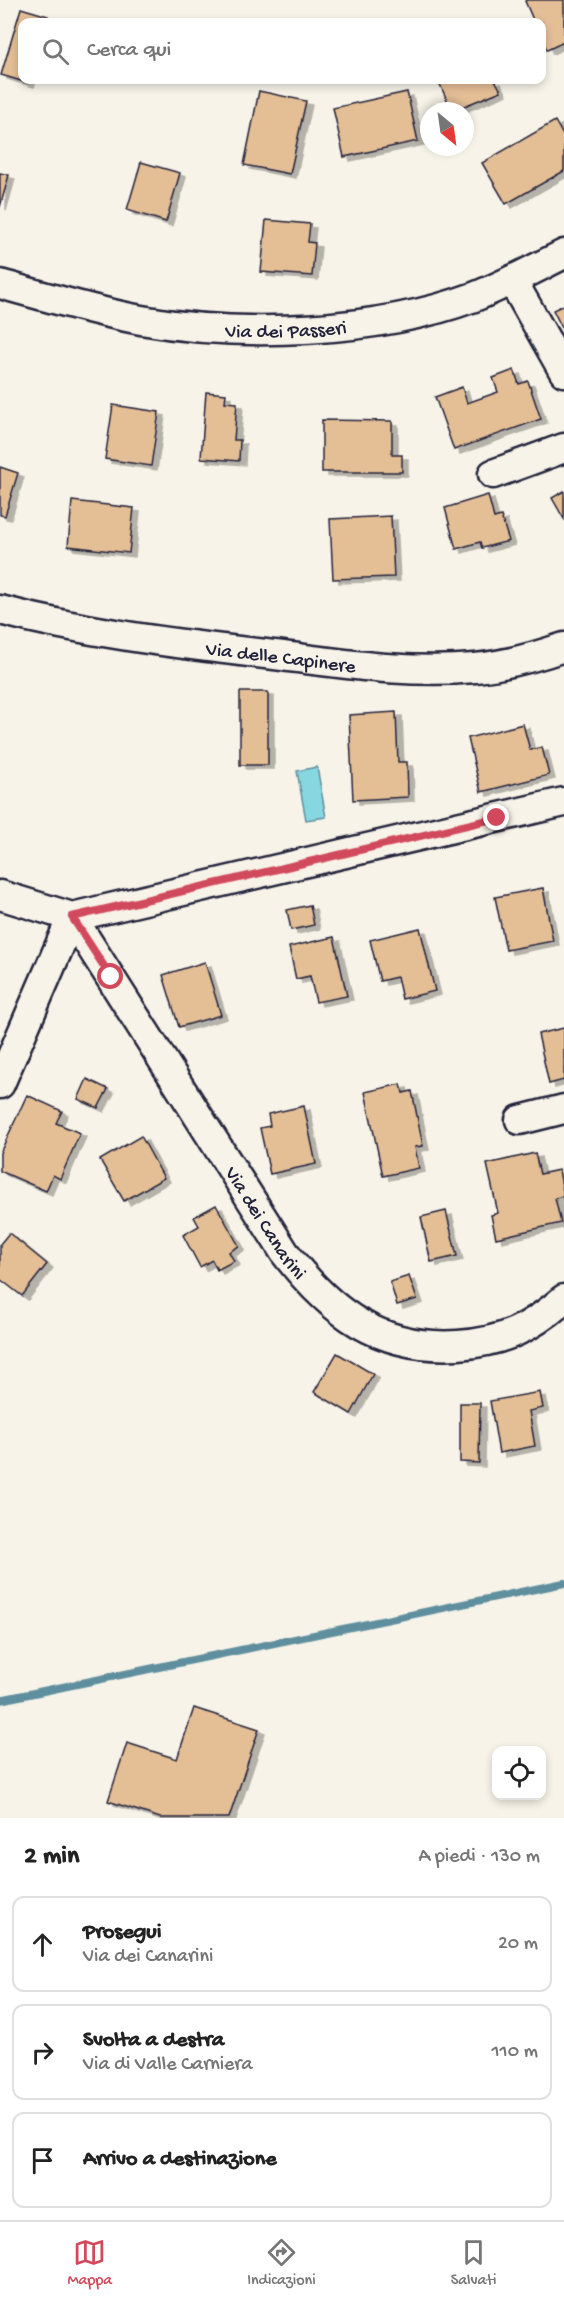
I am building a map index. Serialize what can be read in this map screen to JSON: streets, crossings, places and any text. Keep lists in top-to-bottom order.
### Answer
{
  "streets": {
    "street": ["Via dei Passeri", "Via delle Capinere", "Via dei Canarini"]
  },
  "north": "bottom right",
  "page": {
    "search": "Cerca qui",
    "heading": ["2 min", "A piedi · 130 m"],
    "list": [
      ["Prosegui", "Via dei Canarini", "20 m"],
      ["Svolta a destra", "Via di Valle Carniera", "110 m"],
      "Arrivo a destinazione"
    ],
    "nav": ["Mappa", "Indicazioni", "Salvati"]
  }
}
